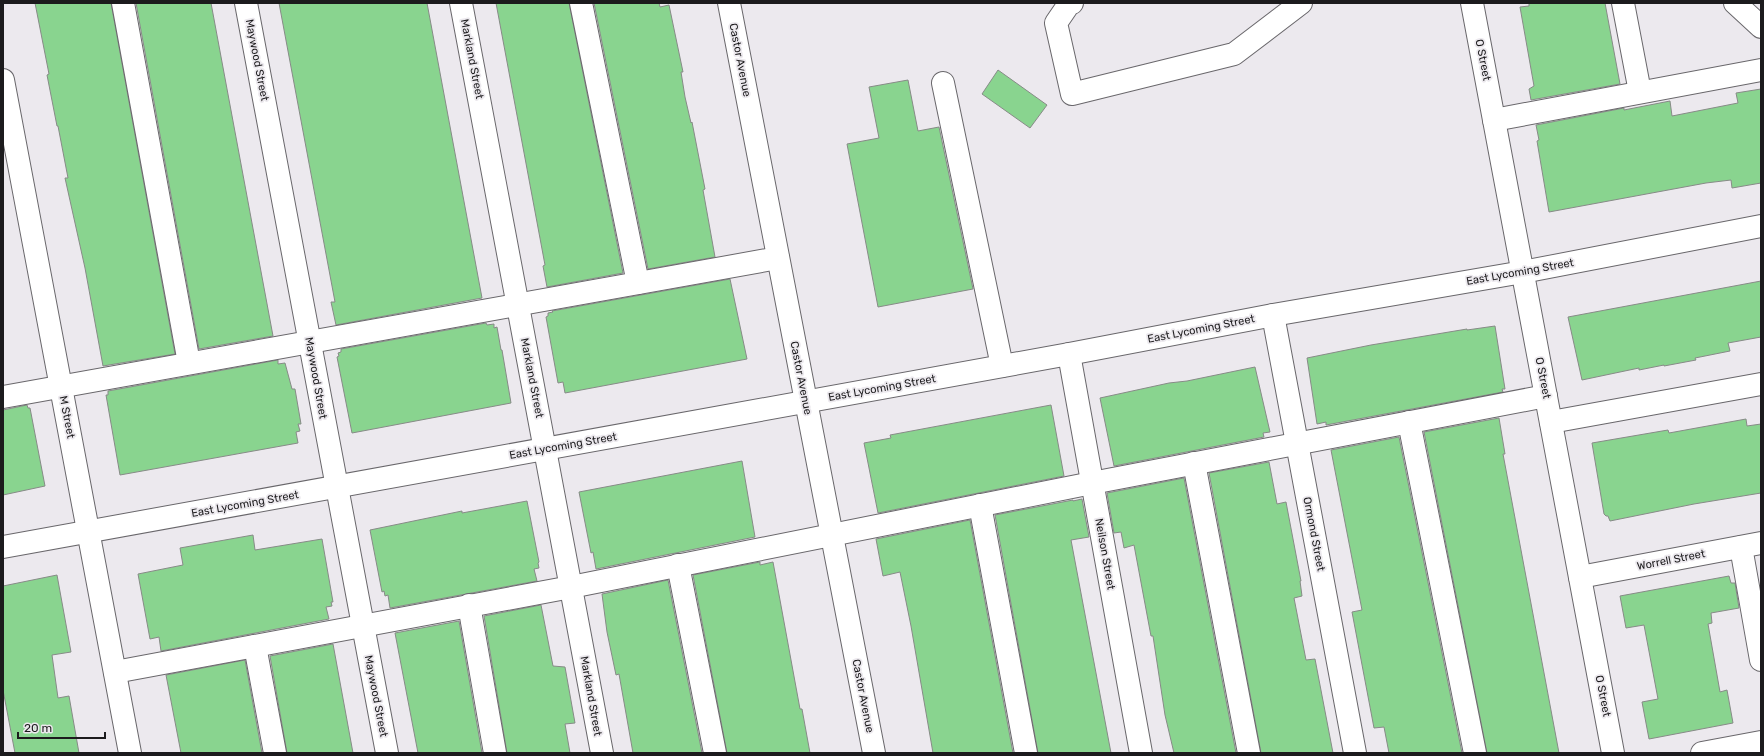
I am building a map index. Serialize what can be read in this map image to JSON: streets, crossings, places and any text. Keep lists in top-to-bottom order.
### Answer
{
  "streets": {
    "street": [
      "Markland Street",
      "Maywood Street",
      "Castor Avenue",
      "O Street",
      "East Lycoming Street",
      "M Street",
      "Ormond Street",
      "Neilson Street",
      "Worrell Street"
    ]
  },
  "crossings": [
    ["Markland Street", "East Lycoming Street"],
    ["Maywood Street", "East Lycoming Street"],
    ["Castor Avenue", "East Lycoming Street"],
    ["O Street", "East Lycoming Street"],
    ["O Street", "Worrell Street"],
    ["East Lycoming Street", "M Street"],
    ["East Lycoming Street", "Ormond Street"],
    ["East Lycoming Street", "Neilson Street"]
  ],
  "scale_bar": "20 m"
}
